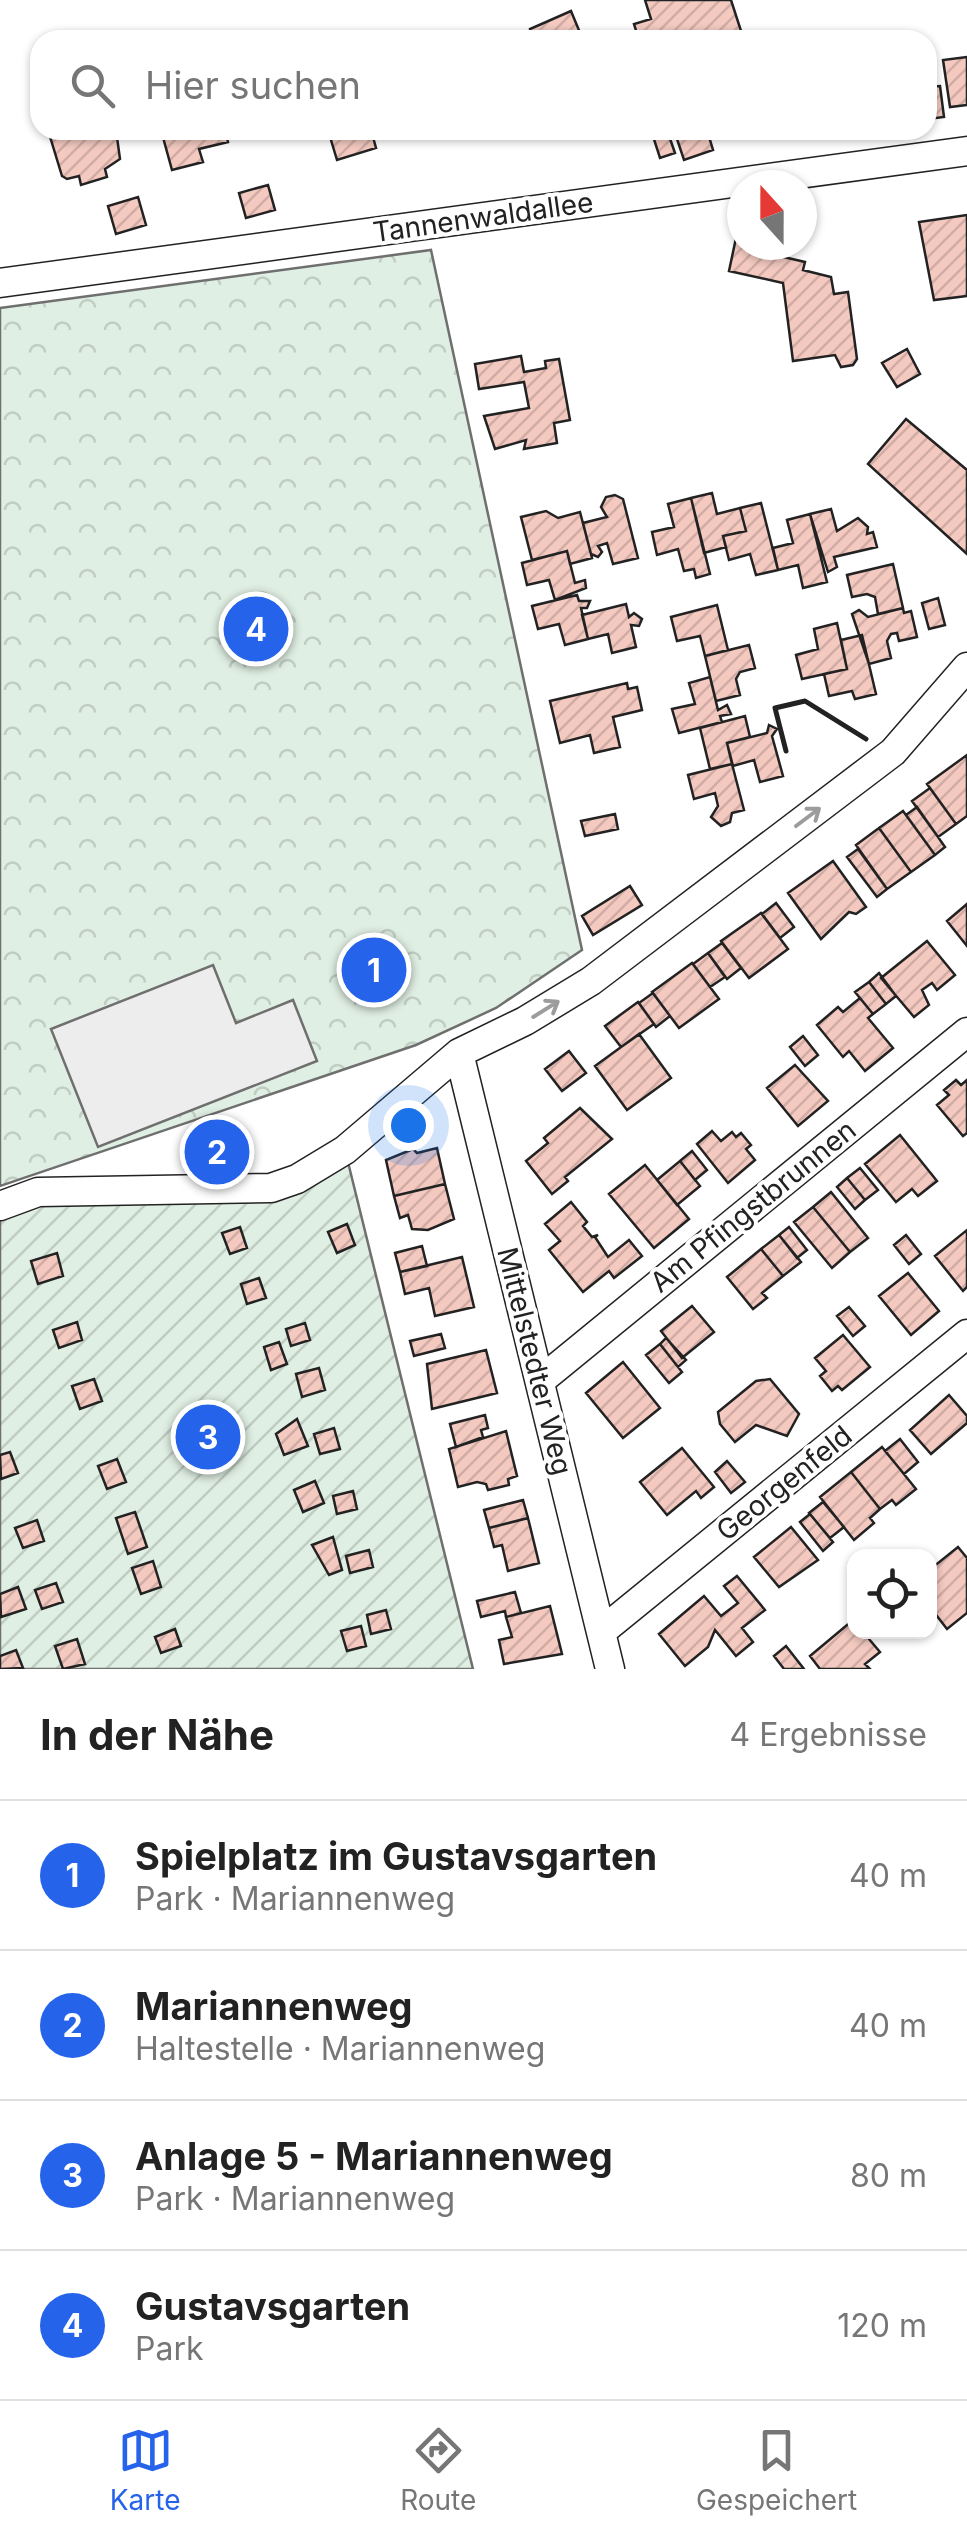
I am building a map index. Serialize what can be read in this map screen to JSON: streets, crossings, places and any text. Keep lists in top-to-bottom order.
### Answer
{
  "streets": {
    "street": [
      "Tannenwaldallee",
      "Am Pfingstbrunnen",
      "Mittelstedter Weg",
      "Georgenfeld"
    ]
  },
  "crossings": [
    ["Am Pfingstbrunnen", "Mittelstedter Weg"],
    ["Mittelstedter Weg", "Georgenfeld"]
  ],
  "north": "top",
  "page": {
    "search": "Hier suchen",
    "pins": [
      "4",
      "1",
      "2",
      "3"
    ],
    "heading": ["In der Nähe", "4 Ergebnisse"],
    "list": [
      {
        "mark": "1",
        "name": "Spielplatz im Gustavsgarten",
        "note": "Park · Mariannenweg",
        "value": "40 m"
      },
      {
        "mark": "2",
        "name": "Mariannenweg",
        "note": "Haltestelle · Mariannenweg",
        "value": "40 m"
      },
      {
        "mark": "3",
        "name": "Anlage 5 - Mariannenweg",
        "note": "Park · Mariannenweg",
        "value": "80 m"
      },
      {
        "mark": "4",
        "name": "Gustavsgarten",
        "note": "Park",
        "value": "120 m"
      }
    ],
    "nav": ["Karte", "Route", "Gespeichert"]
  }
}
